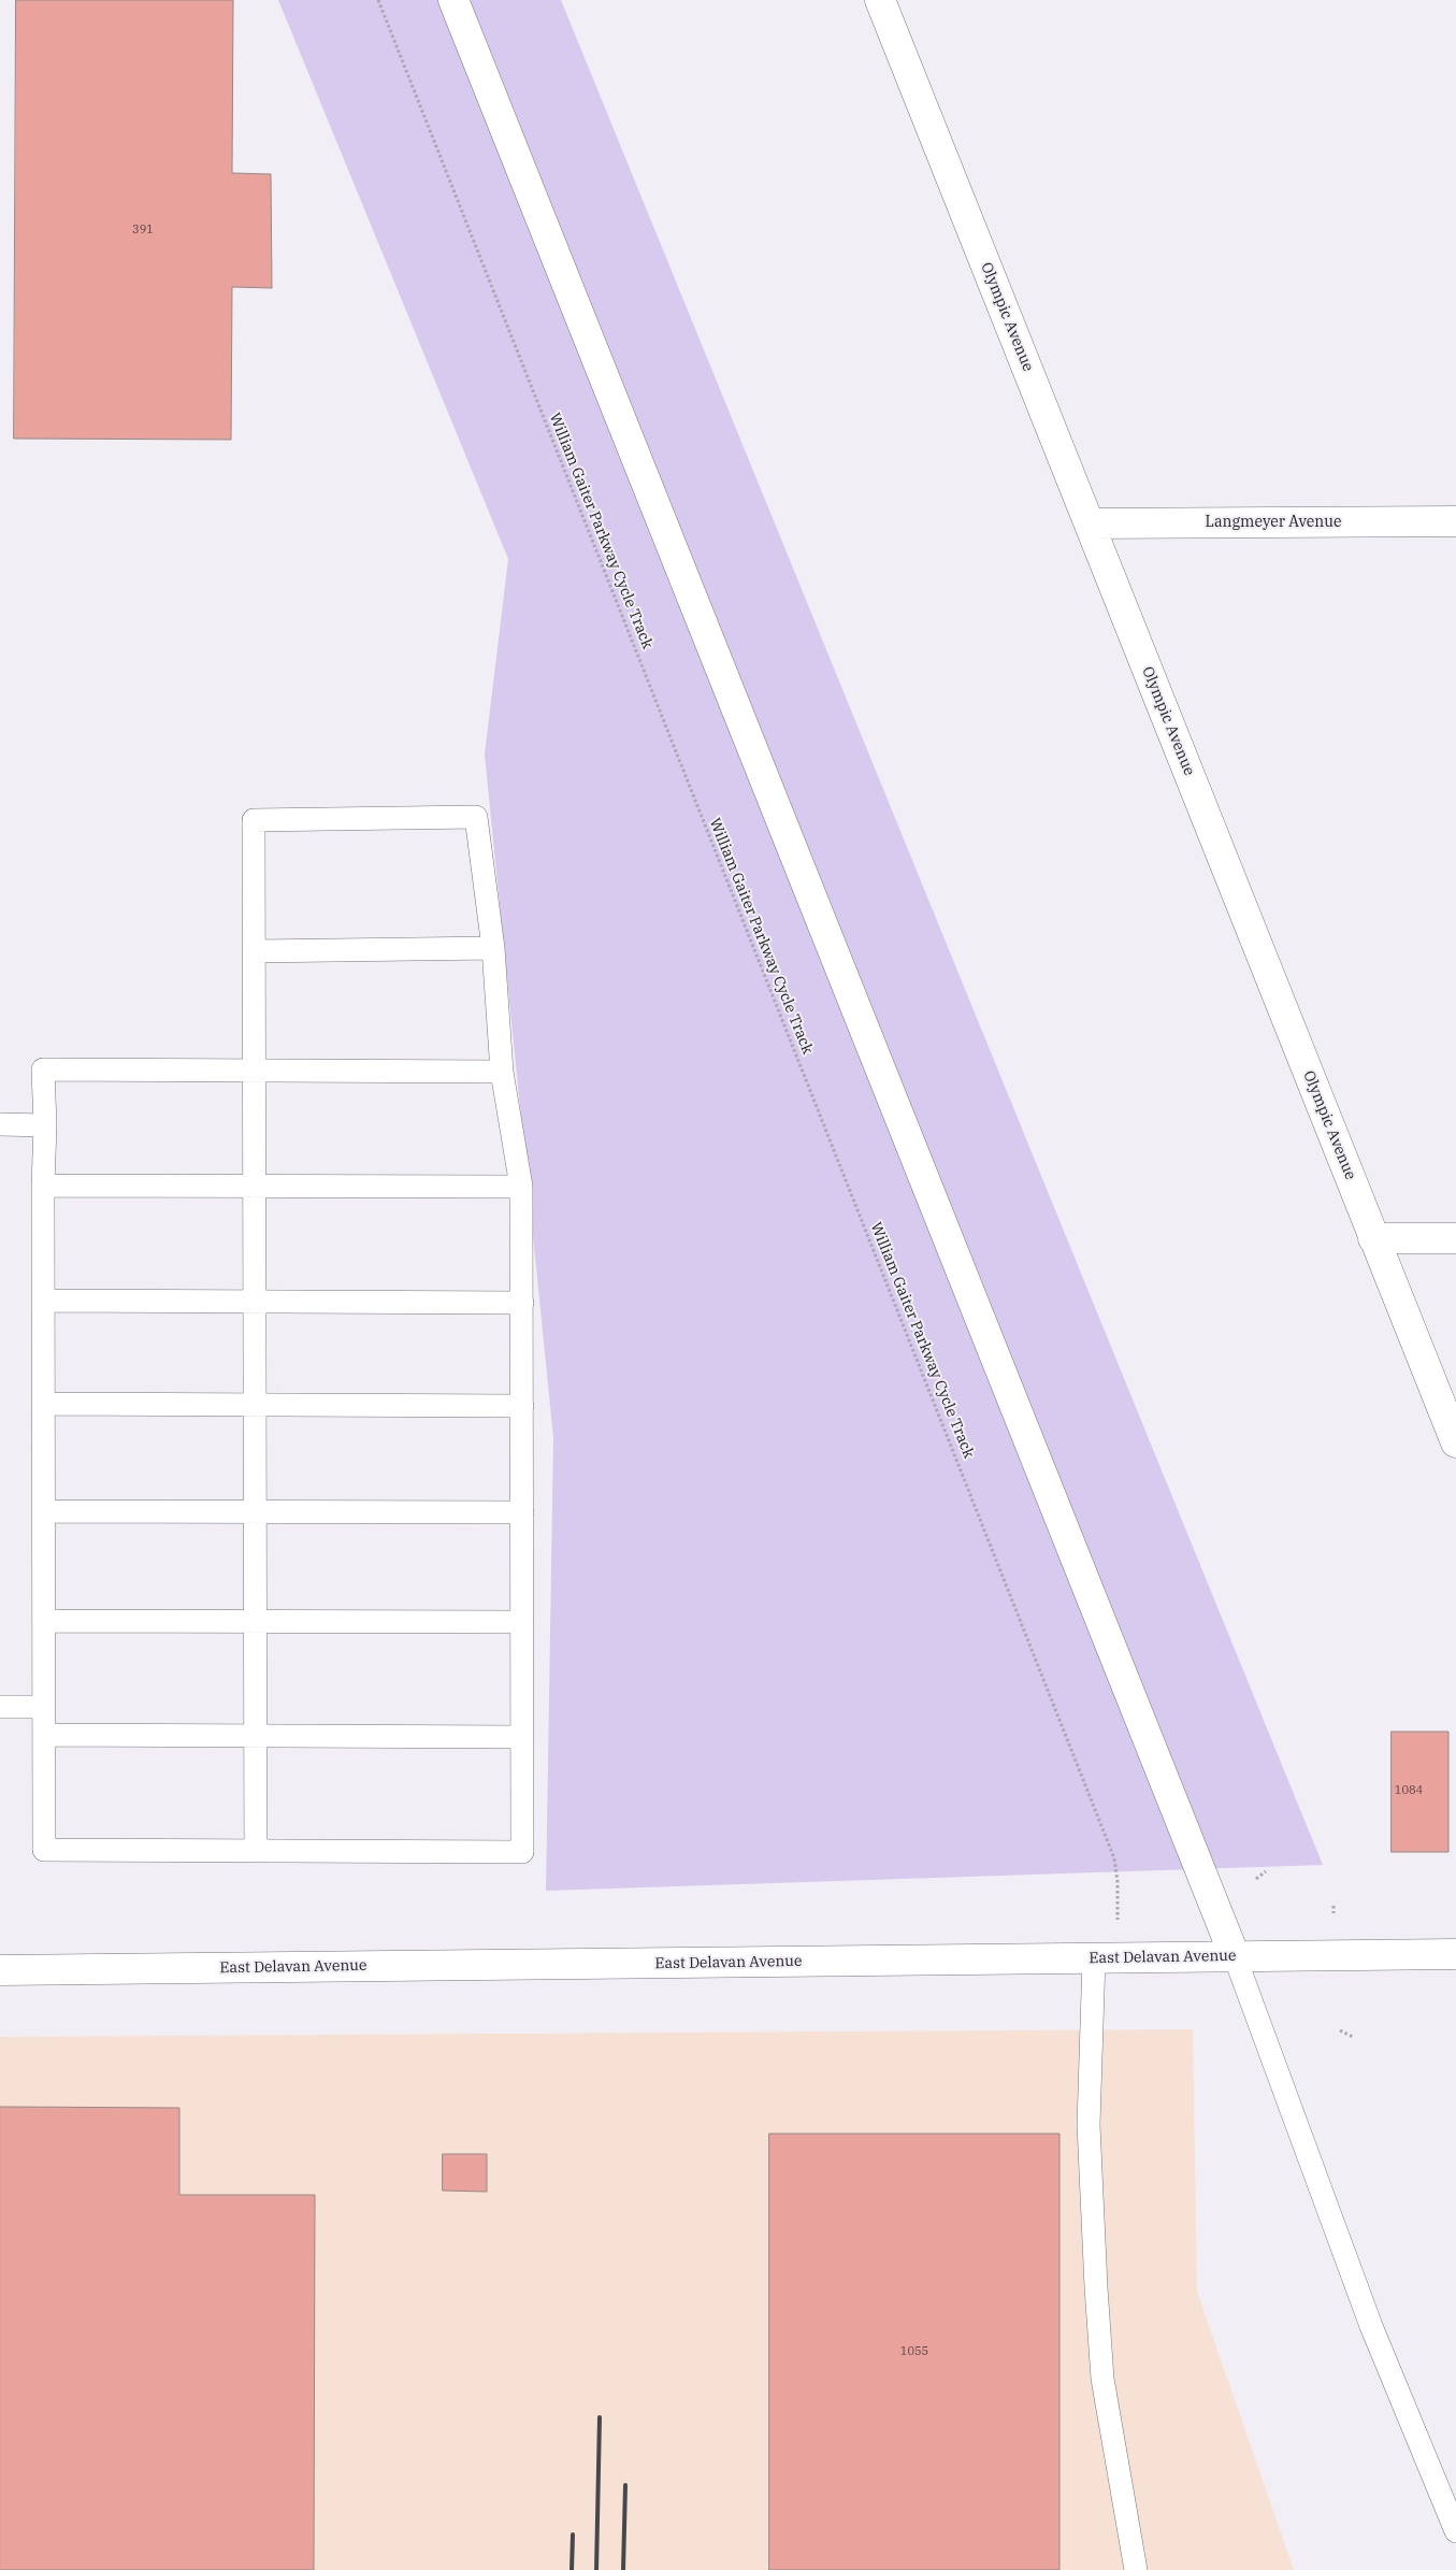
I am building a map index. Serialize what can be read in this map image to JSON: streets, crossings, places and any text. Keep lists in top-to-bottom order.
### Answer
{
  "streets": {
    "street": ["Olympic Avenue", "Langmeyer Avenue", "East Delavan Avenue"],
    "path": ["William Gaiter Parkway Cycle Track"]
  },
  "crossings": [
    ["Olympic Avenue", "Langmeyer Avenue"]
  ],
  "house_numbers": ["391", "1084", "1055"]
}
